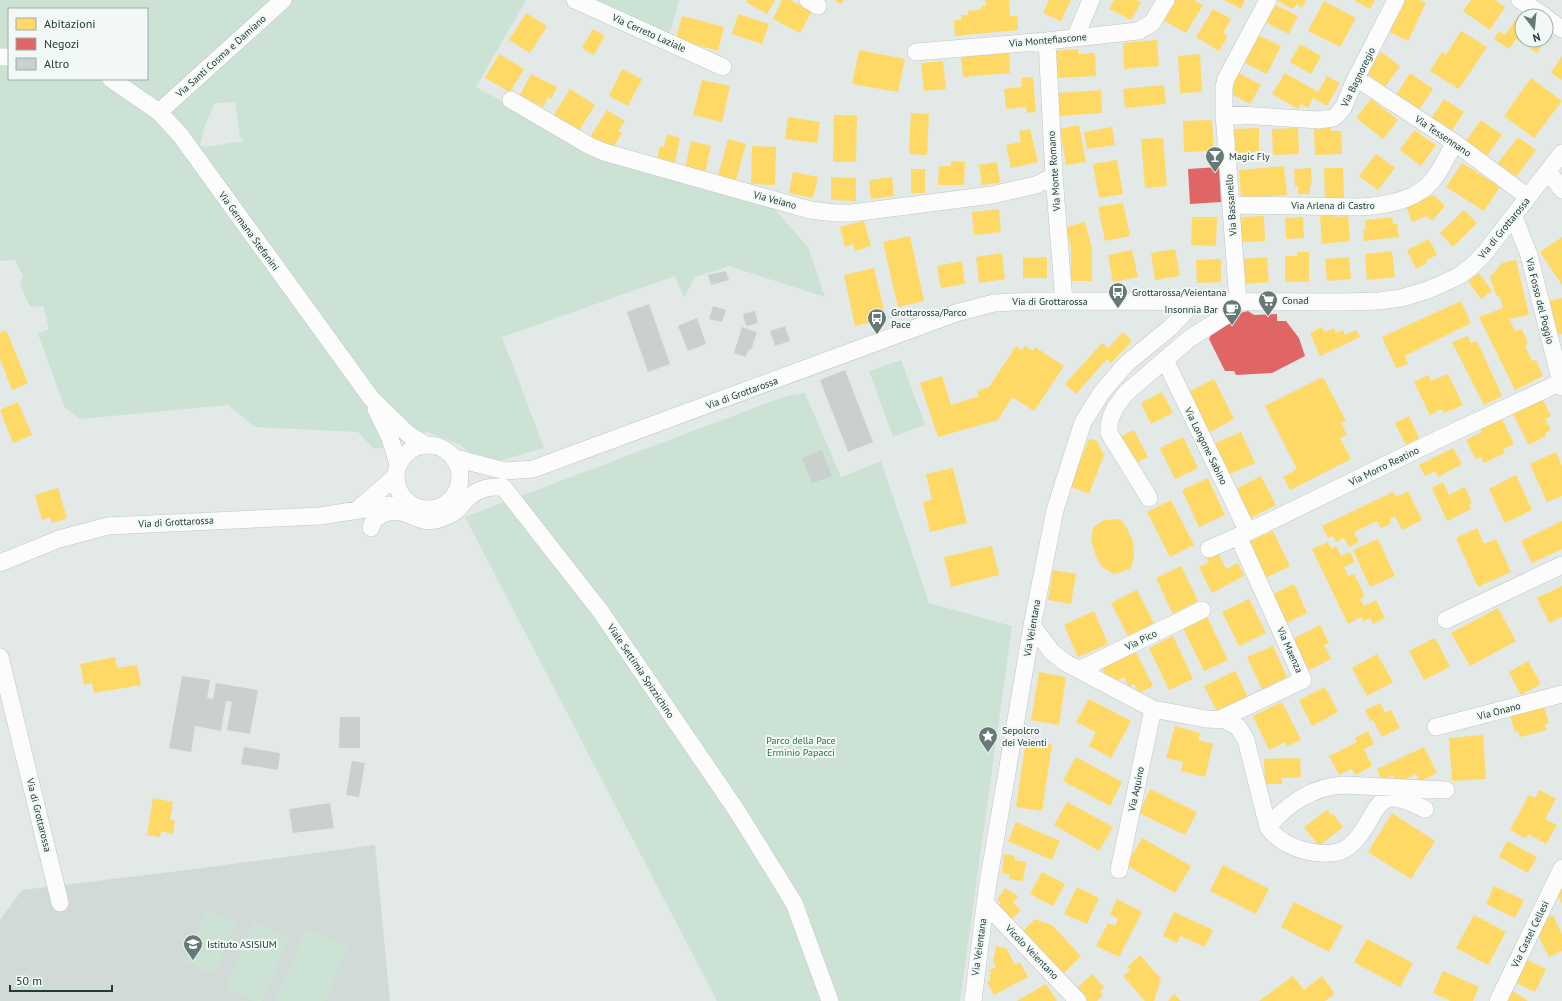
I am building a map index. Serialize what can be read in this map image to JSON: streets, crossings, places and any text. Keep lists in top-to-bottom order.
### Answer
{
  "streets": {
    "street": [
      "Via Cerreto Laziale",
      "Via Montefiascone",
      "Via Santi Cosma e Damiano",
      "Via Bagnoregio",
      "Via Tessennano",
      "Via Monte Romano",
      "Via Veiano",
      "Via Bassanello",
      "Via Arlena di Castro",
      "Via di Grottarossa",
      "Via Germana Stefanini",
      "Via Fosso del Poggio",
      "Via Longone Sabino",
      "Via Morro Reatino",
      "Via Veientana",
      "Via Pico",
      "Via Maenza",
      "Viale Settimia Spizzichino",
      "Via Onano",
      "Via Aquino",
      "Via Castel Cellesi",
      "Vicolo Veientano"
    ]
  },
  "crossings": [
    ["Via Montefiascone", "Via Monte Romano"],
    ["Via Santi Cosma e Damiano", "Via Germana Stefanini"],
    ["Via Bagnoregio", "Via Tessennano"],
    ["Via Bagnoregio", "Via Bassanello"],
    ["Via Tessennano", "Via Arlena di Castro"],
    ["Via Tessennano", "Via di Grottarossa"],
    ["Via Monte Romano", "Via Veiano"],
    ["Via Monte Romano", "Via di Grottarossa"],
    ["Via Bassanello", "Via Arlena di Castro"],
    ["Via Bassanello", "Via di Grottarossa"],
    ["Via di Grottarossa", "Via Germana Stefanini"],
    ["Via di Grottarossa", "Via Fosso del Poggio"],
    ["Via di Grottarossa", "Via Veientana"],
    ["Via Fosso del Poggio", "Via Morro Reatino"],
    ["Via Longone Sabino", "Via Morro Reatino"],
    ["Via Longone Sabino", "Via Maenza"],
    ["Via Morro Reatino", "Via Maenza"],
    ["Via Veientana", "Vicolo Veientano"]
  ],
  "parks": ["Parco della Pace Erminio Papacci"],
  "places": {
    "bar": ["Magic Fly"],
    "bus stop": ["Grottarossa/Veientana", "Grottarossa/Parco Pace"],
    "supermarket": ["Conad"],
    "cafe": ["Insonnia Bar"],
    "place": ["Sepolcro dei Veienti"],
    "school or university": ["Istituto ASISIUM"]
  },
  "legend": ["Abitazioni", "Negozi", "Altro"],
  "scale_bar": "50 m",
  "north": "bottom"
}
